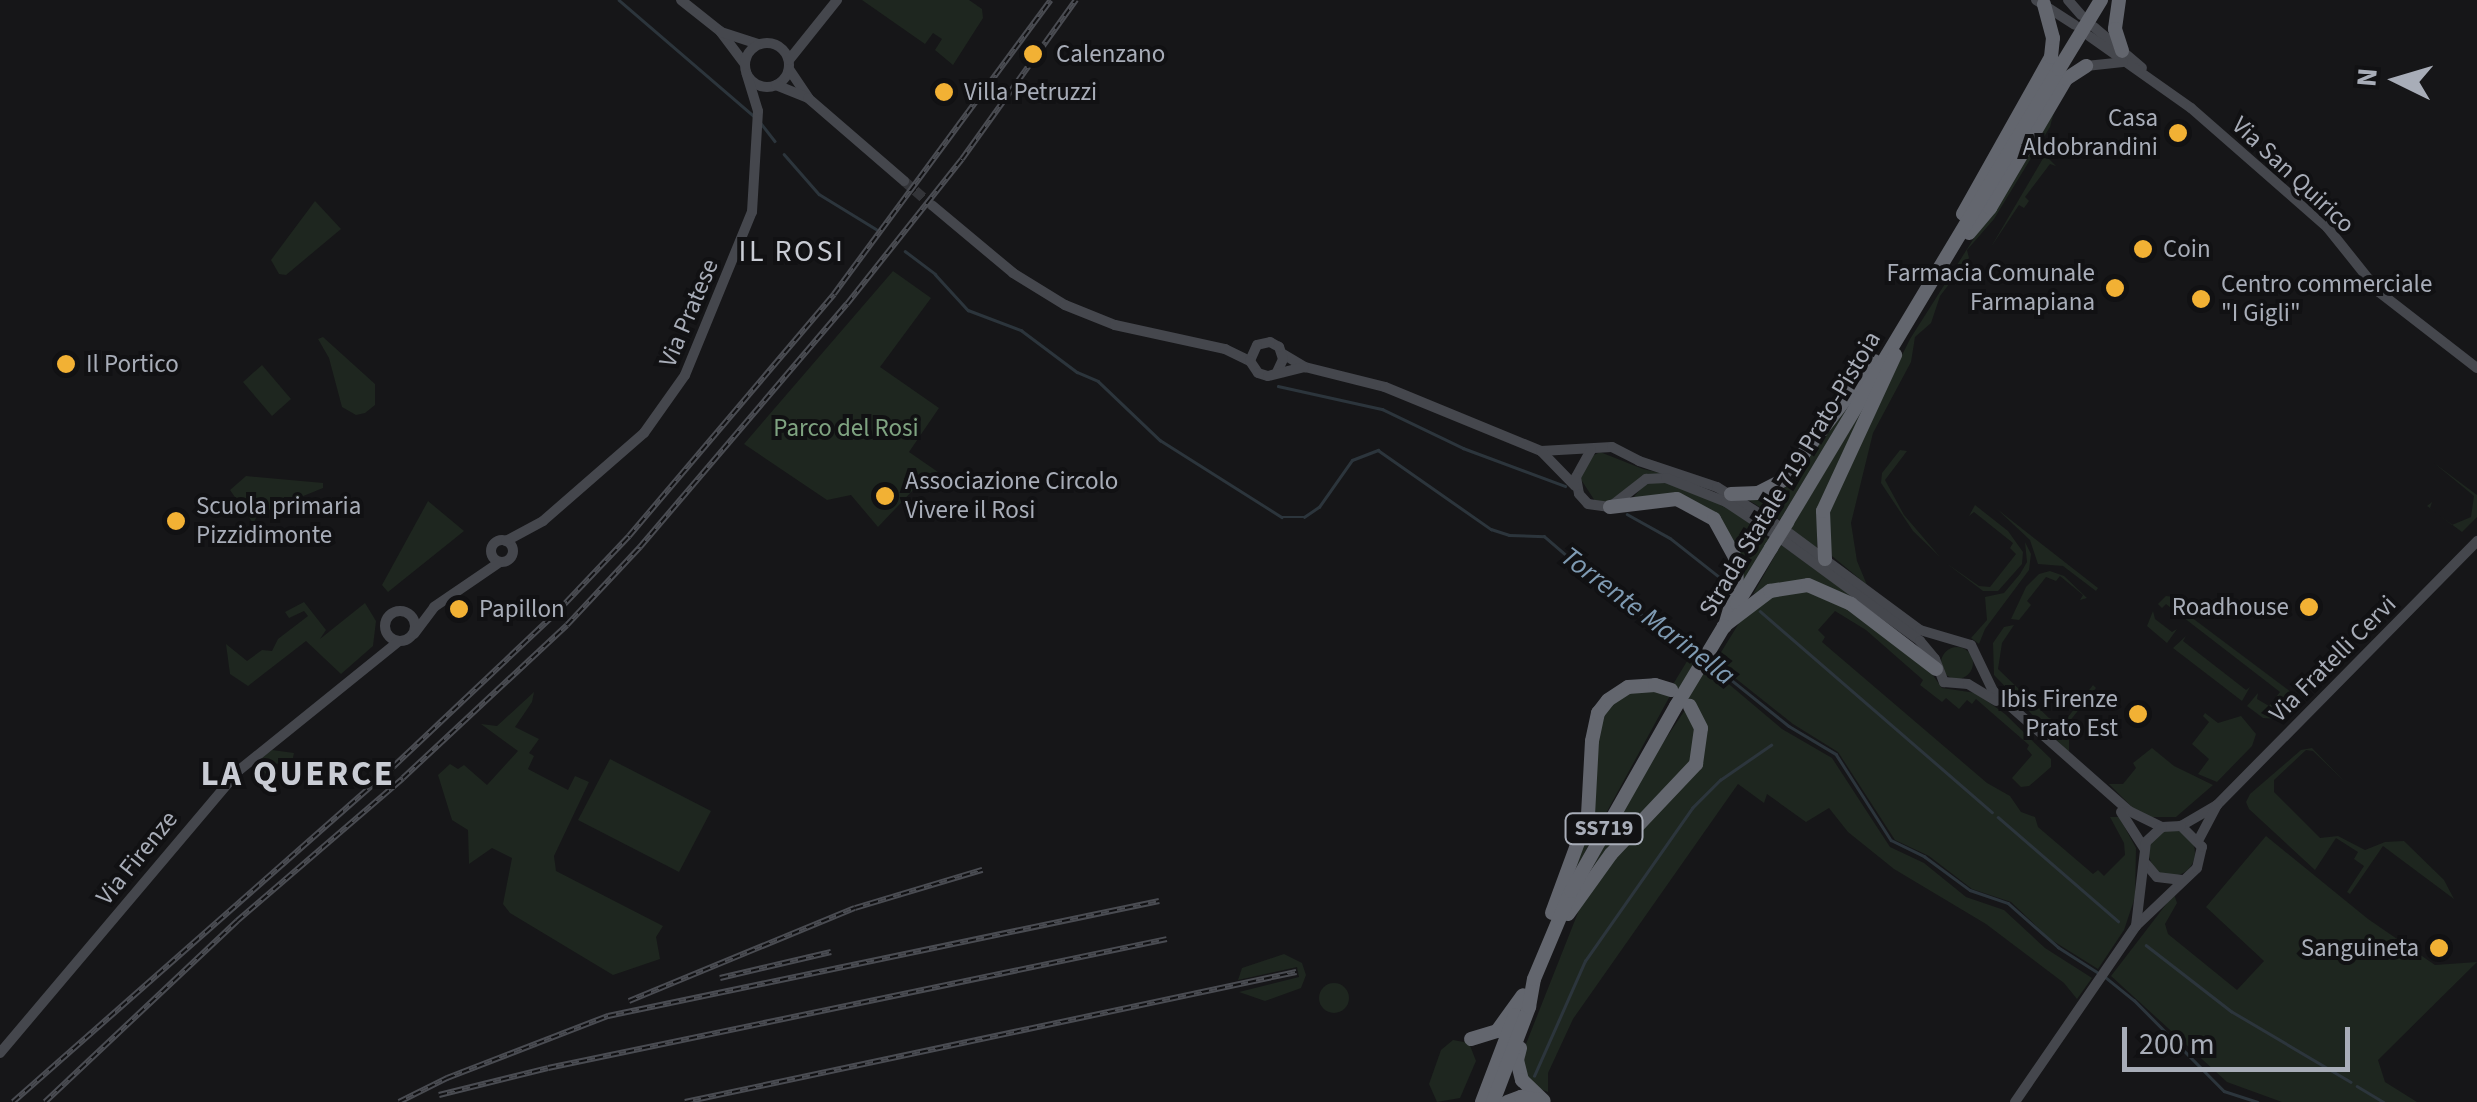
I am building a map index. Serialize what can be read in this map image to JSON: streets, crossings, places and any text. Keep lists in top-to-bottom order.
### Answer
{
  "streets": {
    "highway": ["Strada Statale 719 Prato-Pistoia", "SS719"],
    "main road": [
      "Via San Quirico",
      "Via Pratese",
      "Via Fratelli Cervi",
      "Via Firenze"
    ]
  },
  "crossings": [
    ["Via Pratese", "Via Firenze"]
  ],
  "districts": ["IL ROSI", "LA QUERCE"],
  "water": ["Torrente Marinella"],
  "parks": ["Parco del Rosi"],
  "places": [
    "Calenzano",
    "Villa Petruzzi",
    "Casa Aldobrandini",
    "Coin",
    "Farmacia Comunale Farmapiana",
    "Centro commerciale \"I Gigli\"",
    "Il Portico",
    "Associazione Circolo Vivere il Rosi",
    "Scuola primaria Pizzidimonte",
    "Roadhouse",
    "Papillon",
    "Ibis Firenze Prato Est",
    "Sanguineta"
  ],
  "scale_bar": "200 m",
  "north": "left"
}
